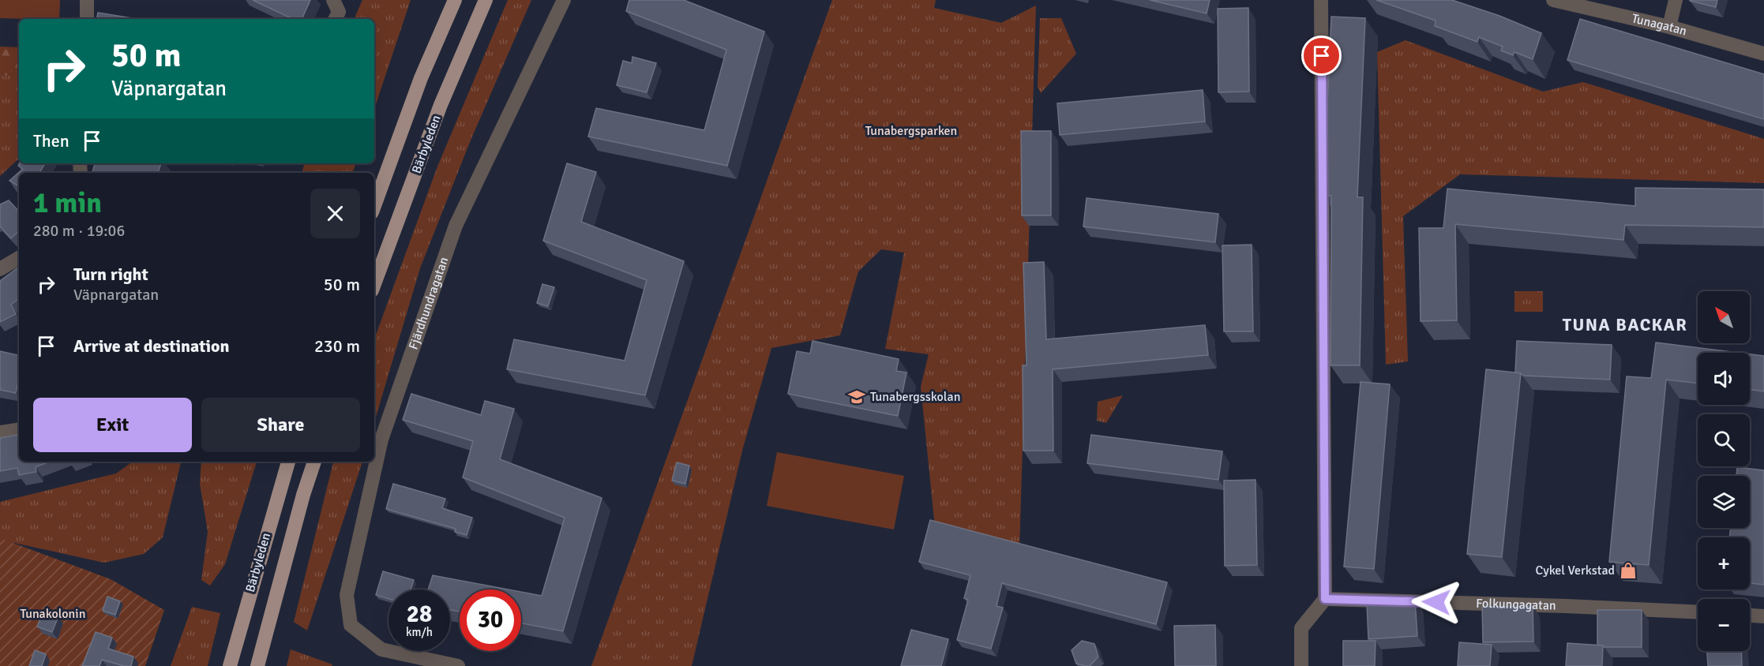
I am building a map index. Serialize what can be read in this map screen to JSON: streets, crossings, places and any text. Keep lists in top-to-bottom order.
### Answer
{
  "streets": {
    "main road": ["Bärbyleden"],
    "street": ["Tunagatan", "Fjärdhundragatan", "Folkungagatan"]
  },
  "districts": ["TUNA BACKAR"],
  "parks": ["Tunabergsparken", "Tunakolonin"],
  "places": {
    "school or university": ["Tunabergsskolan"],
    "shop": ["Cykel Verkstad"]
  },
  "north": "top left",
  "page": {
    "turn": ["50 m", "Väpnargatan"],
    "then": "Then",
    "heading": ["1 min", "280 m · 19:06"],
    "list": [
      {
        "name": "Turn right",
        "note": "Väpnargatan",
        "value": "50 m"
      },
      {
        "name": "Arrive at destination",
        "value": "230 m"
      }
    ],
    "map_buttons": ["+", "−"],
    "buttons": ["Exit", "Share"],
    "speed": "28 km/h",
    "limit": "30"
  }
}
